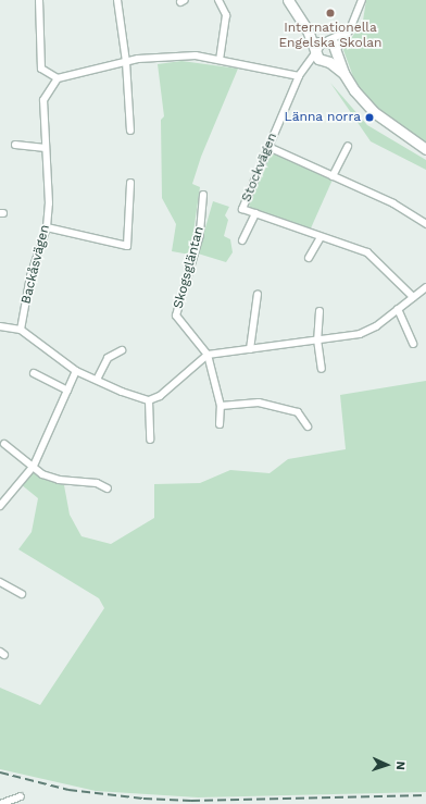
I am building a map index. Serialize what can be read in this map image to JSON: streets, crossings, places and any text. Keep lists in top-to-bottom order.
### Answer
{
  "streets": {
    "street": ["Stockvägen", "Backåsvägen", "Skogsgläntan"]
  },
  "places": ["Internationella Engelska Skolan", "Länna norra"],
  "north": "right"
}
